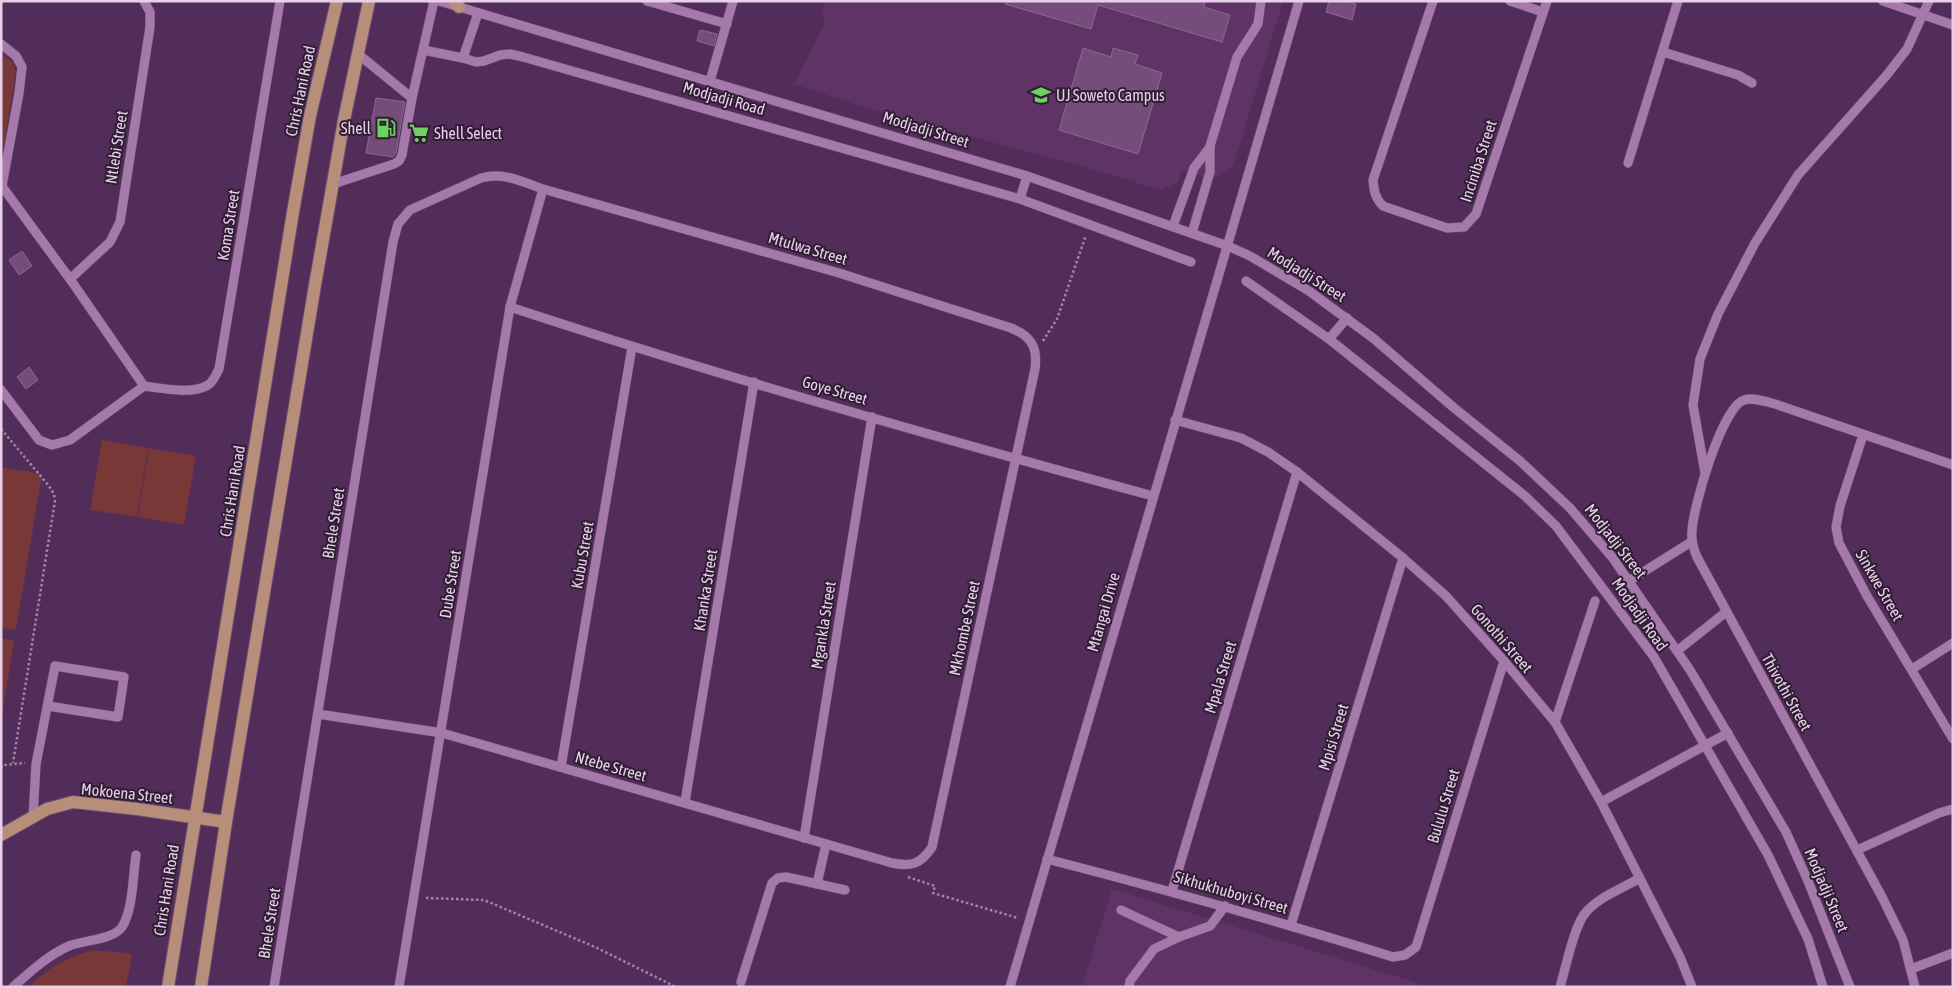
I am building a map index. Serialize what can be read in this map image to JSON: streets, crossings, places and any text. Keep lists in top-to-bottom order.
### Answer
{
  "streets": {
    "main road": ["Chris Hani Road", "Mokoena Street"],
    "street": [
      "Modjadji Road",
      "Modjadji Street",
      "Ntlebi Street",
      "Inciniba Street",
      "Koma Street",
      "Mtulwa Street",
      "Goye Street",
      "Bhele Street",
      "Kubu Street",
      "Dube Street",
      "Sinkwe Street",
      "Khanka Street",
      "Mtangai Drive",
      "Mgankla Street",
      "Mkhombe Street",
      "Gonothi Street",
      "Mpala Street",
      "Thivothi Street",
      "Mpisi Street",
      "Ntebe Street",
      "Bululu Street",
      "Sikhukhuboyi Street"
    ]
  },
  "crossings": [
    ["Chris Hani Road", "Mokoena Street"],
    ["Modjadji Street", "Mtangai Drive"],
    ["Mtulwa Street", "Bhele Street"],
    ["Mtulwa Street", "Dube Street"],
    ["Mtulwa Street", "Mkhombe Street"],
    ["Goye Street", "Kubu Street"],
    ["Goye Street", "Dube Street"],
    ["Goye Street", "Khanka Street"],
    ["Goye Street", "Mtangai Drive"],
    ["Goye Street", "Mgankla Street"],
    ["Goye Street", "Mkhombe Street"],
    ["Bhele Street", "Dube Street"],
    ["Bhele Street", "Ntebe Street"],
    ["Kubu Street", "Ntebe Street"],
    ["Dube Street", "Ntebe Street"],
    ["Sinkwe Street", "Thivothi Street"],
    ["Khanka Street", "Ntebe Street"],
    ["Mtangai Drive", "Gonothi Street"],
    ["Mtangai Drive", "Sikhukhuboyi Street"],
    ["Mgankla Street", "Ntebe Street"],
    ["Mkhombe Street", "Ntebe Street"],
    ["Gonothi Street", "Mpala Street"],
    ["Gonothi Street", "Mpisi Street"],
    ["Gonothi Street", "Bululu Street"],
    ["Mpala Street", "Sikhukhuboyi Street"],
    ["Mpisi Street", "Sikhukhuboyi Street"],
    ["Bululu Street", "Sikhukhuboyi Street"]
  ],
  "places": {
    "school or university": ["UJ Soweto Campus"],
    "fuel station": ["Shell"],
    "supermarket": ["Shell Select"]
  }
}
